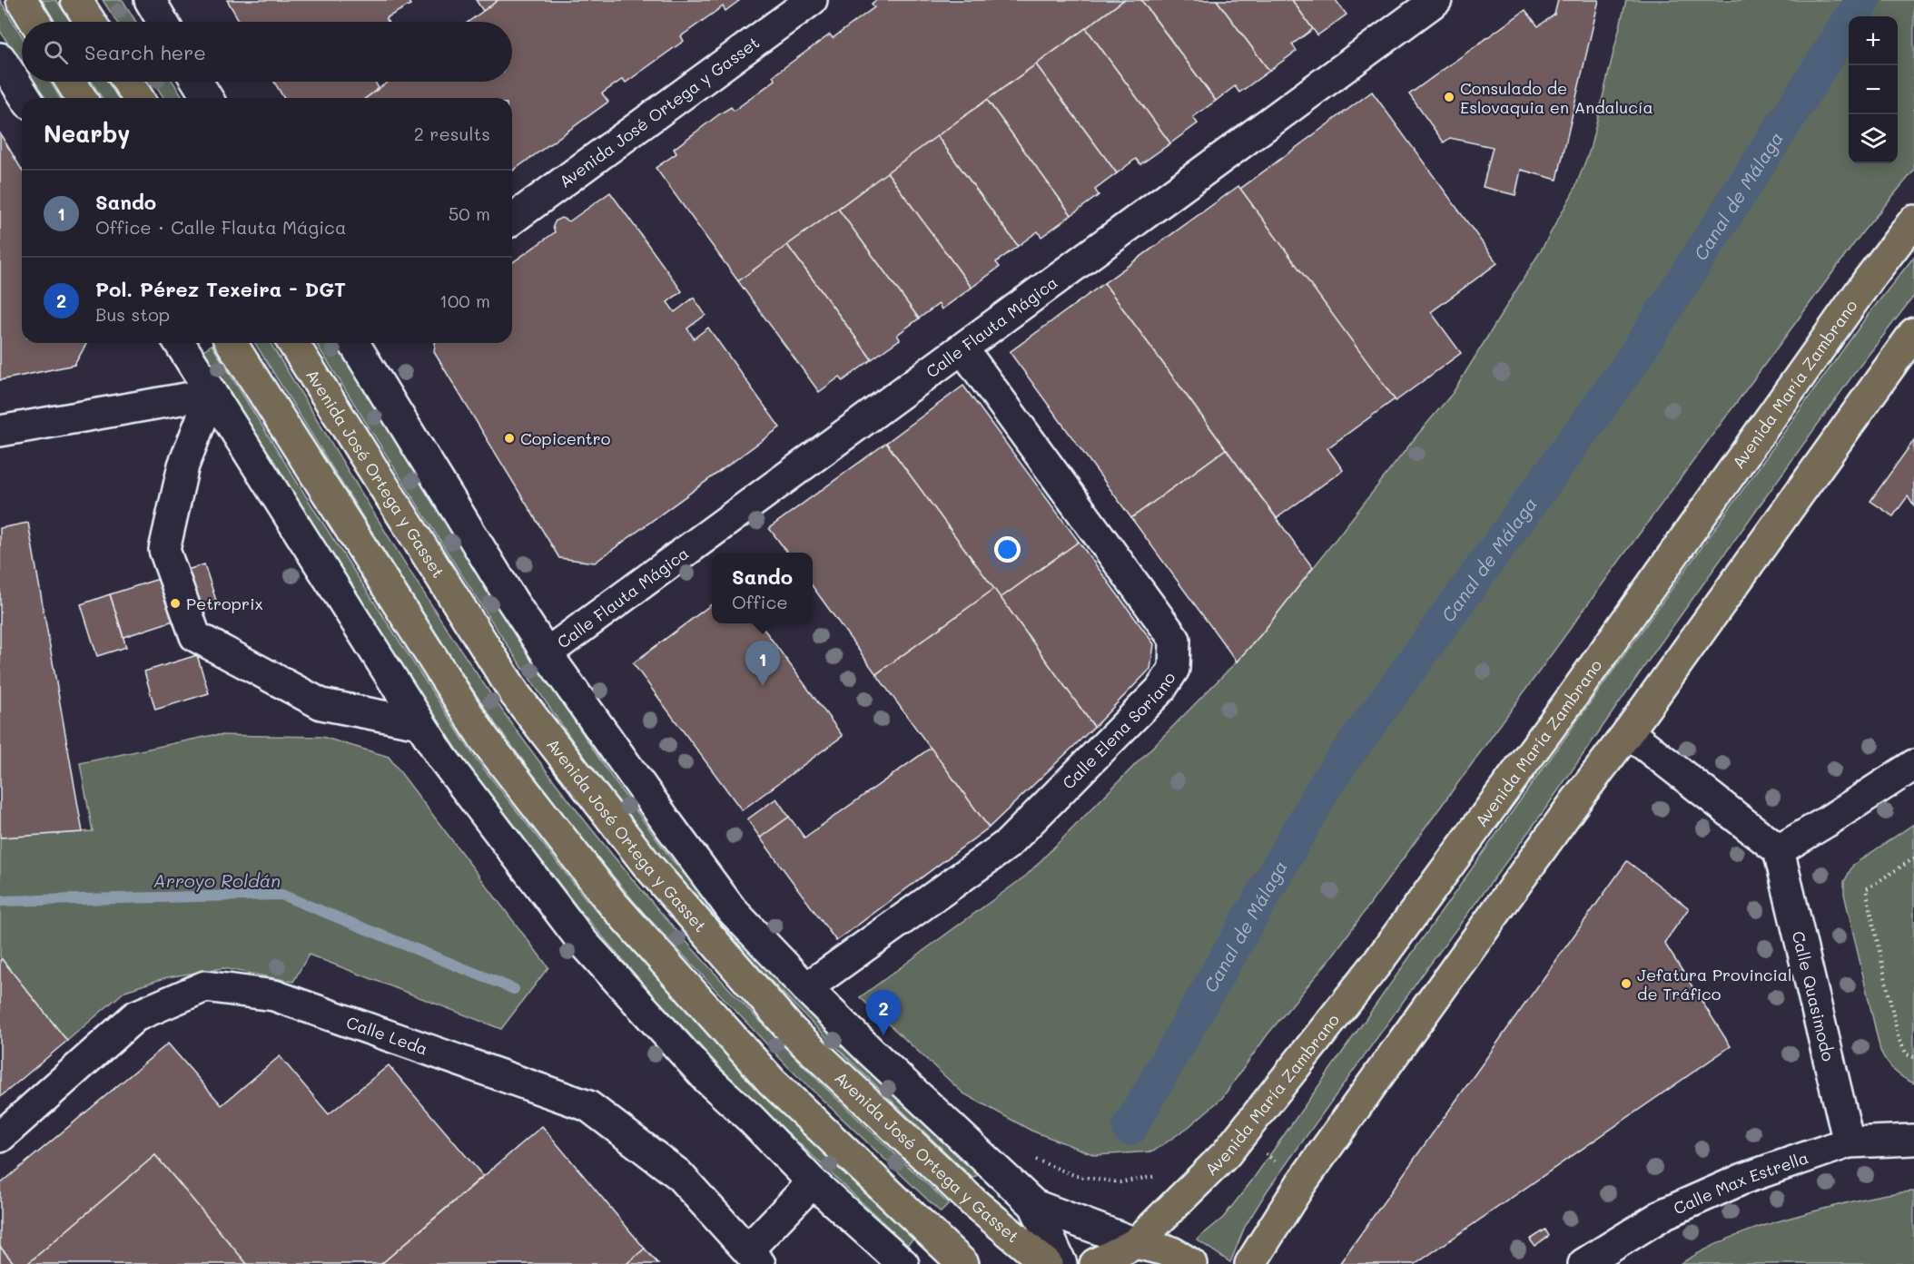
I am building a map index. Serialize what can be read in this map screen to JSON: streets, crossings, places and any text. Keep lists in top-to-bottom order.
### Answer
{
  "streets": {
    "main road": ["Avenida José Ortega y Gasset", "Avenida María Zambrano"],
    "street": [
      "Calle Flauta Mágica",
      "Calle Elena Soriano",
      "Calle Quasimodo",
      "Calle Leda",
      "Calle Max Estrella"
    ]
  },
  "crossings": [
    ["Avenida José Ortega y Gasset", "Calle Flauta Mágica"],
    ["Avenida José Ortega y Gasset", "Avenida María Zambrano"],
    ["Avenida José Ortega y Gasset", "Calle Elena Soriano"],
    ["Calle Flauta Mágica", "Calle Elena Soriano"],
    ["Calle Quasimodo", "Calle Max Estrella"]
  ],
  "water": ["Canal de Málaga", "Arroyo Roldán"],
  "places": [
    "Consulado de Eslovaquia en Andalucía",
    "Copicentro",
    "Petroprix",
    "Jefatura Provincial de Tráfico"
  ],
  "page": {
    "map_buttons": ["+", "−"],
    "search": "Search here",
    "heading": ["Nearby", "2 results"],
    "list": [
      {
        "mark": "1",
        "name": "Sando",
        "note": "Office · Calle Flauta Mágica",
        "value": "50 m"
      },
      {
        "mark": "2",
        "name": "Pol. Pérez Texeira - DGT",
        "note": "Bus stop",
        "value": "100 m"
      }
    ],
    "popup": ["Sando", "Office"],
    "pins": ["1", "2"]
  }
}
